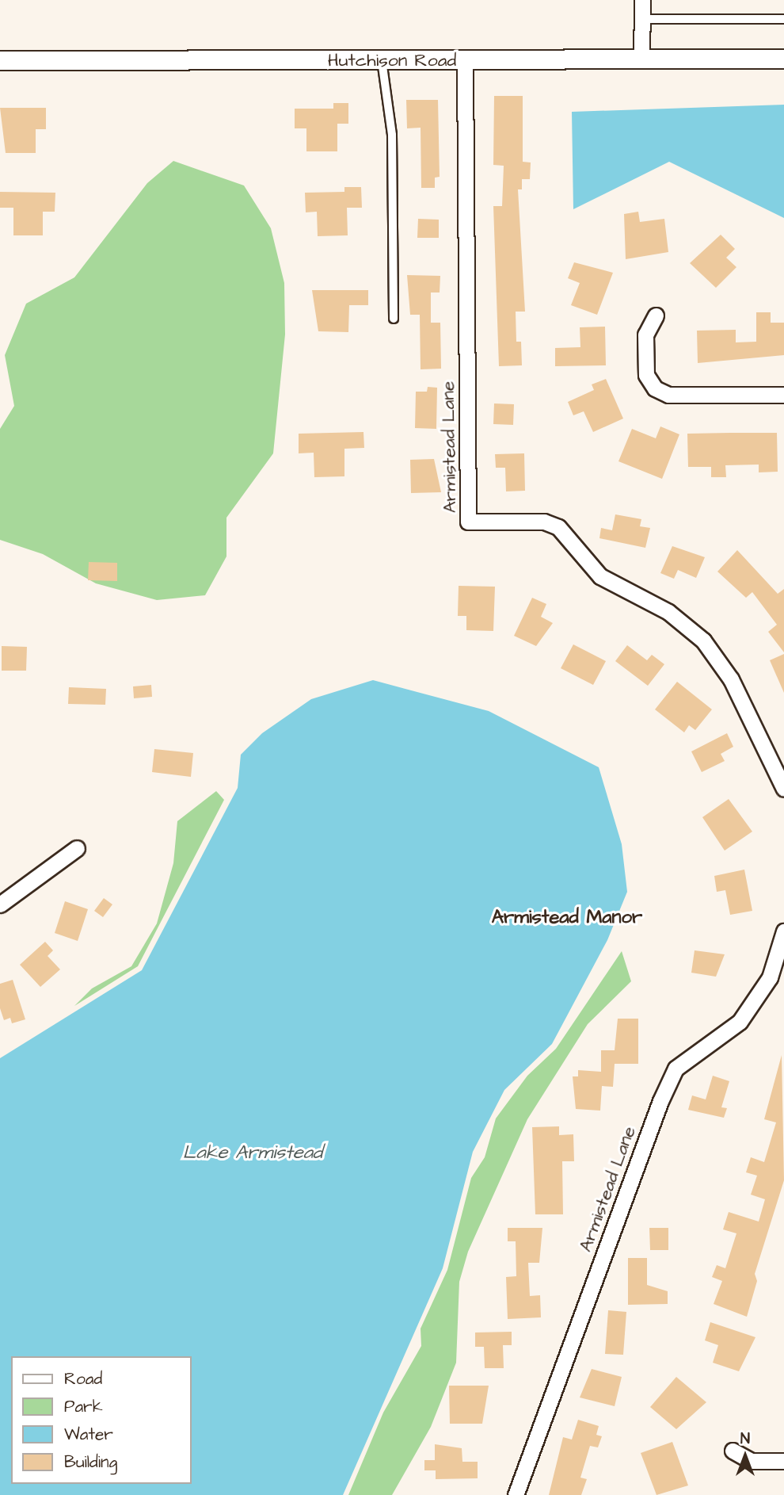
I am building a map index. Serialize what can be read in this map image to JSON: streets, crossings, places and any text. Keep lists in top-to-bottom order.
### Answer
{
  "streets": {
    "street": ["Hutchison Road", "Armistead Lane"]
  },
  "crossings": [
    ["Hutchison Road", "Armistead Lane"]
  ],
  "districts": ["Armistead Manor"],
  "water": ["Lake Armistead"],
  "legend": [
    "Road",
    "Park",
    "Water",
    "Building"
  ],
  "north": "top"
}
